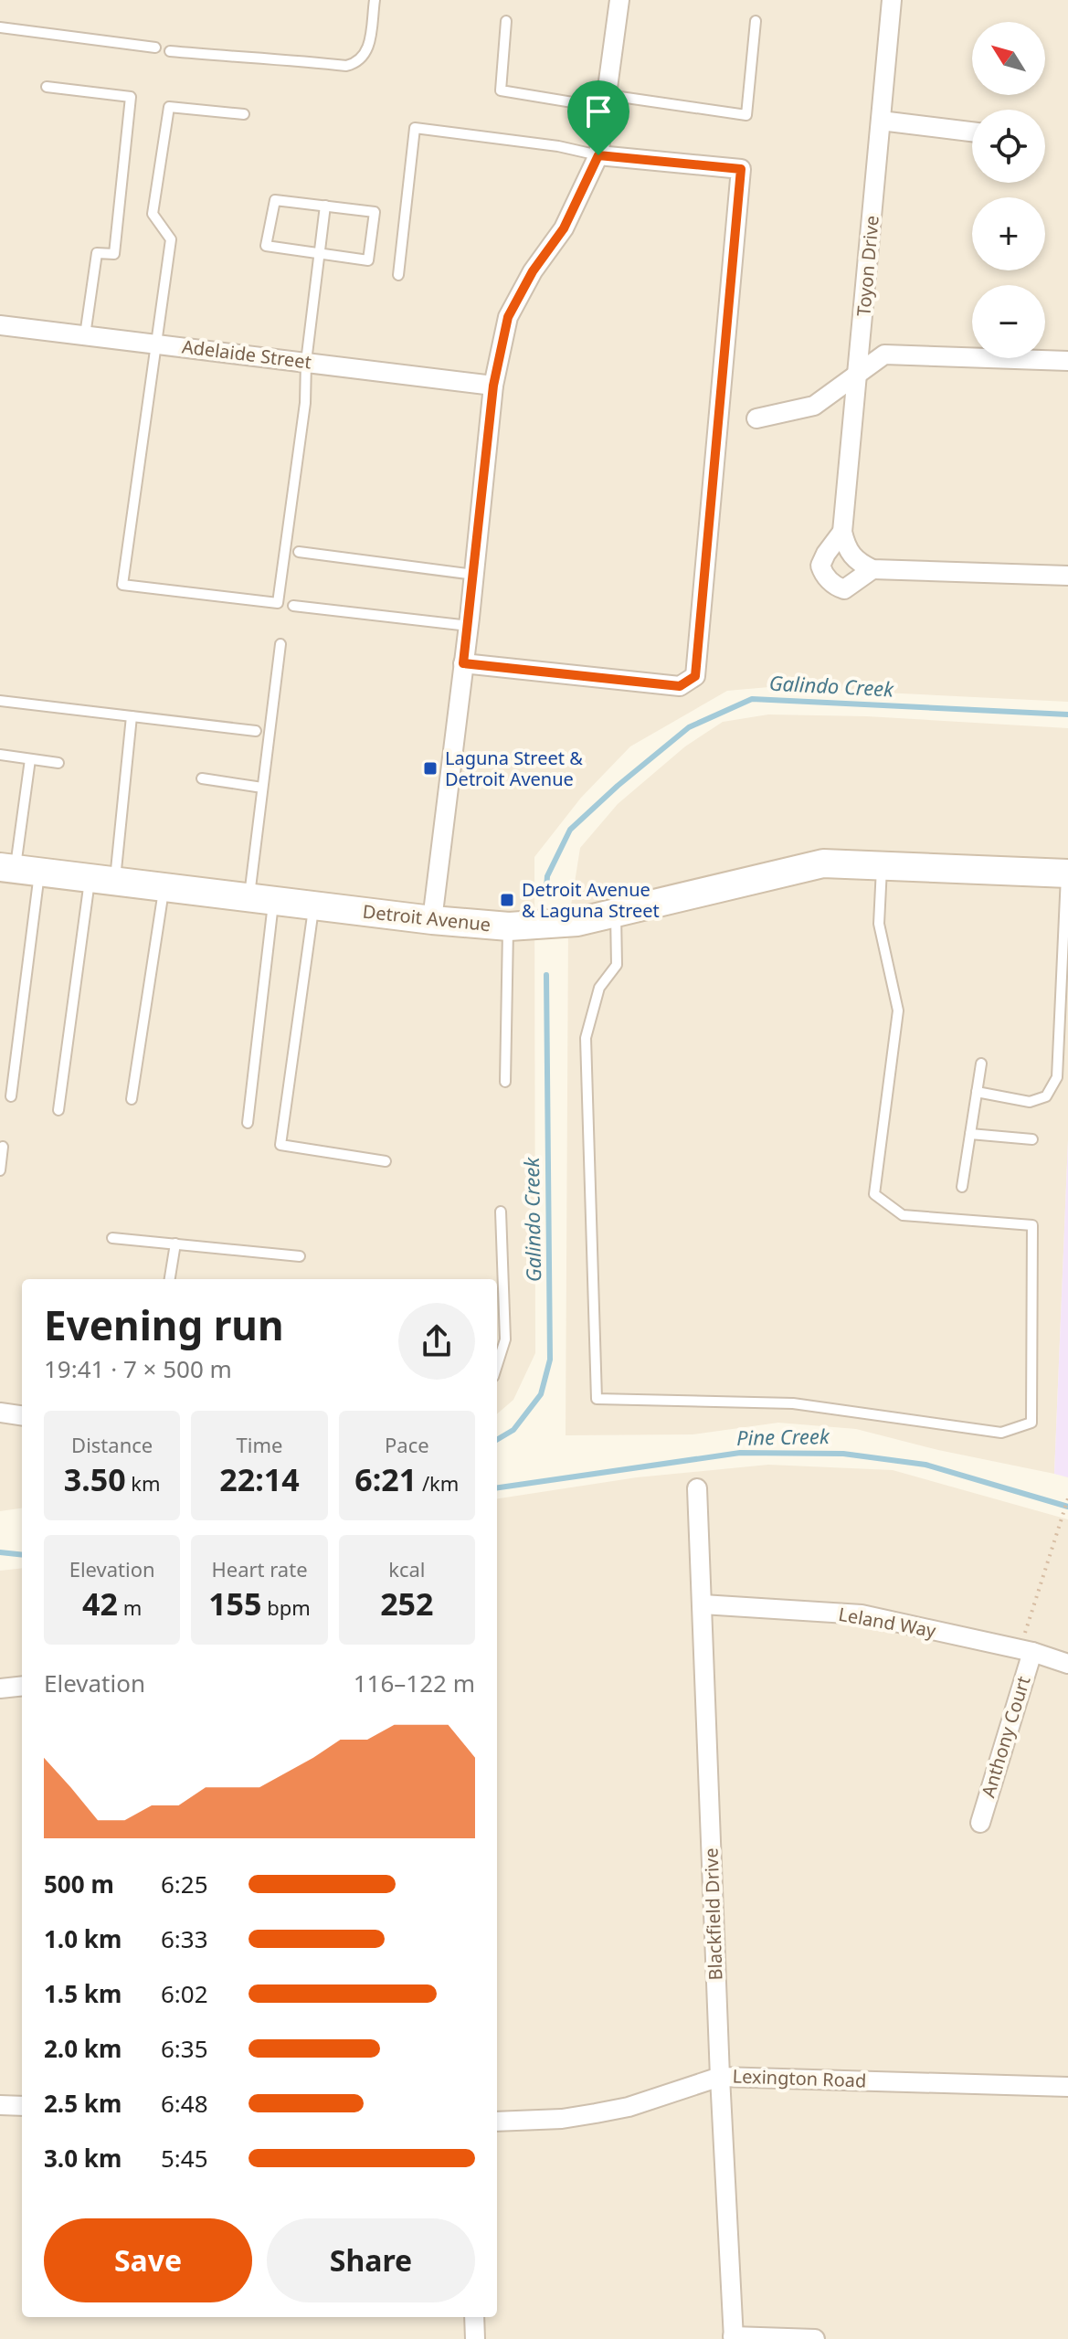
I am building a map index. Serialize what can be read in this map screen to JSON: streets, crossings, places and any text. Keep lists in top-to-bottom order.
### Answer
{
  "streets": {
    "street": [
      "Toyon Drive",
      "Adelaide Street",
      "Detroit Avenue",
      "Leland Way",
      "Anthony Court",
      "Blackfield Drive",
      "Lexington Road"
    ]
  },
  "crossings": [
    ["Leland Way", "Anthony Court"],
    ["Leland Way", "Blackfield Drive"],
    ["Blackfield Drive", "Lexington Road"]
  ],
  "water": ["Galindo Creek", "Pine Creek"],
  "places": {
    "transit": ["Laguna Street & Detroit Avenue", "Detroit Avenue & Laguna Street"]
  },
  "north": "top left",
  "page": {
    "map_buttons": ["+", "−"],
    "heading": ["Evening run", "19:41 · 7 × 500 m"],
    "stats": [
      ["Distance", "3.50 km"],
      ["Time", "22:14"],
      ["Pace", "6:21 /km"],
      ["Elevation", "42 m"],
      ["Heart rate", "155 bpm"],
      ["kcal", "252"]
    ],
    "chart": ["Elevation", "116–122 m"],
    "list": [
      {
        "name": "500 m",
        "note": "6:25"
      },
      {
        "name": "1.0 km",
        "note": "6:33"
      },
      {
        "name": "1.5 km",
        "note": "6:02"
      },
      {
        "name": "2.0 km",
        "note": "6:35"
      },
      {
        "name": "2.5 km",
        "note": "6:48"
      },
      {
        "name": "3.0 km",
        "note": "5:45"
      }
    ],
    "buttons": ["Save", "Share"]
  }
}
